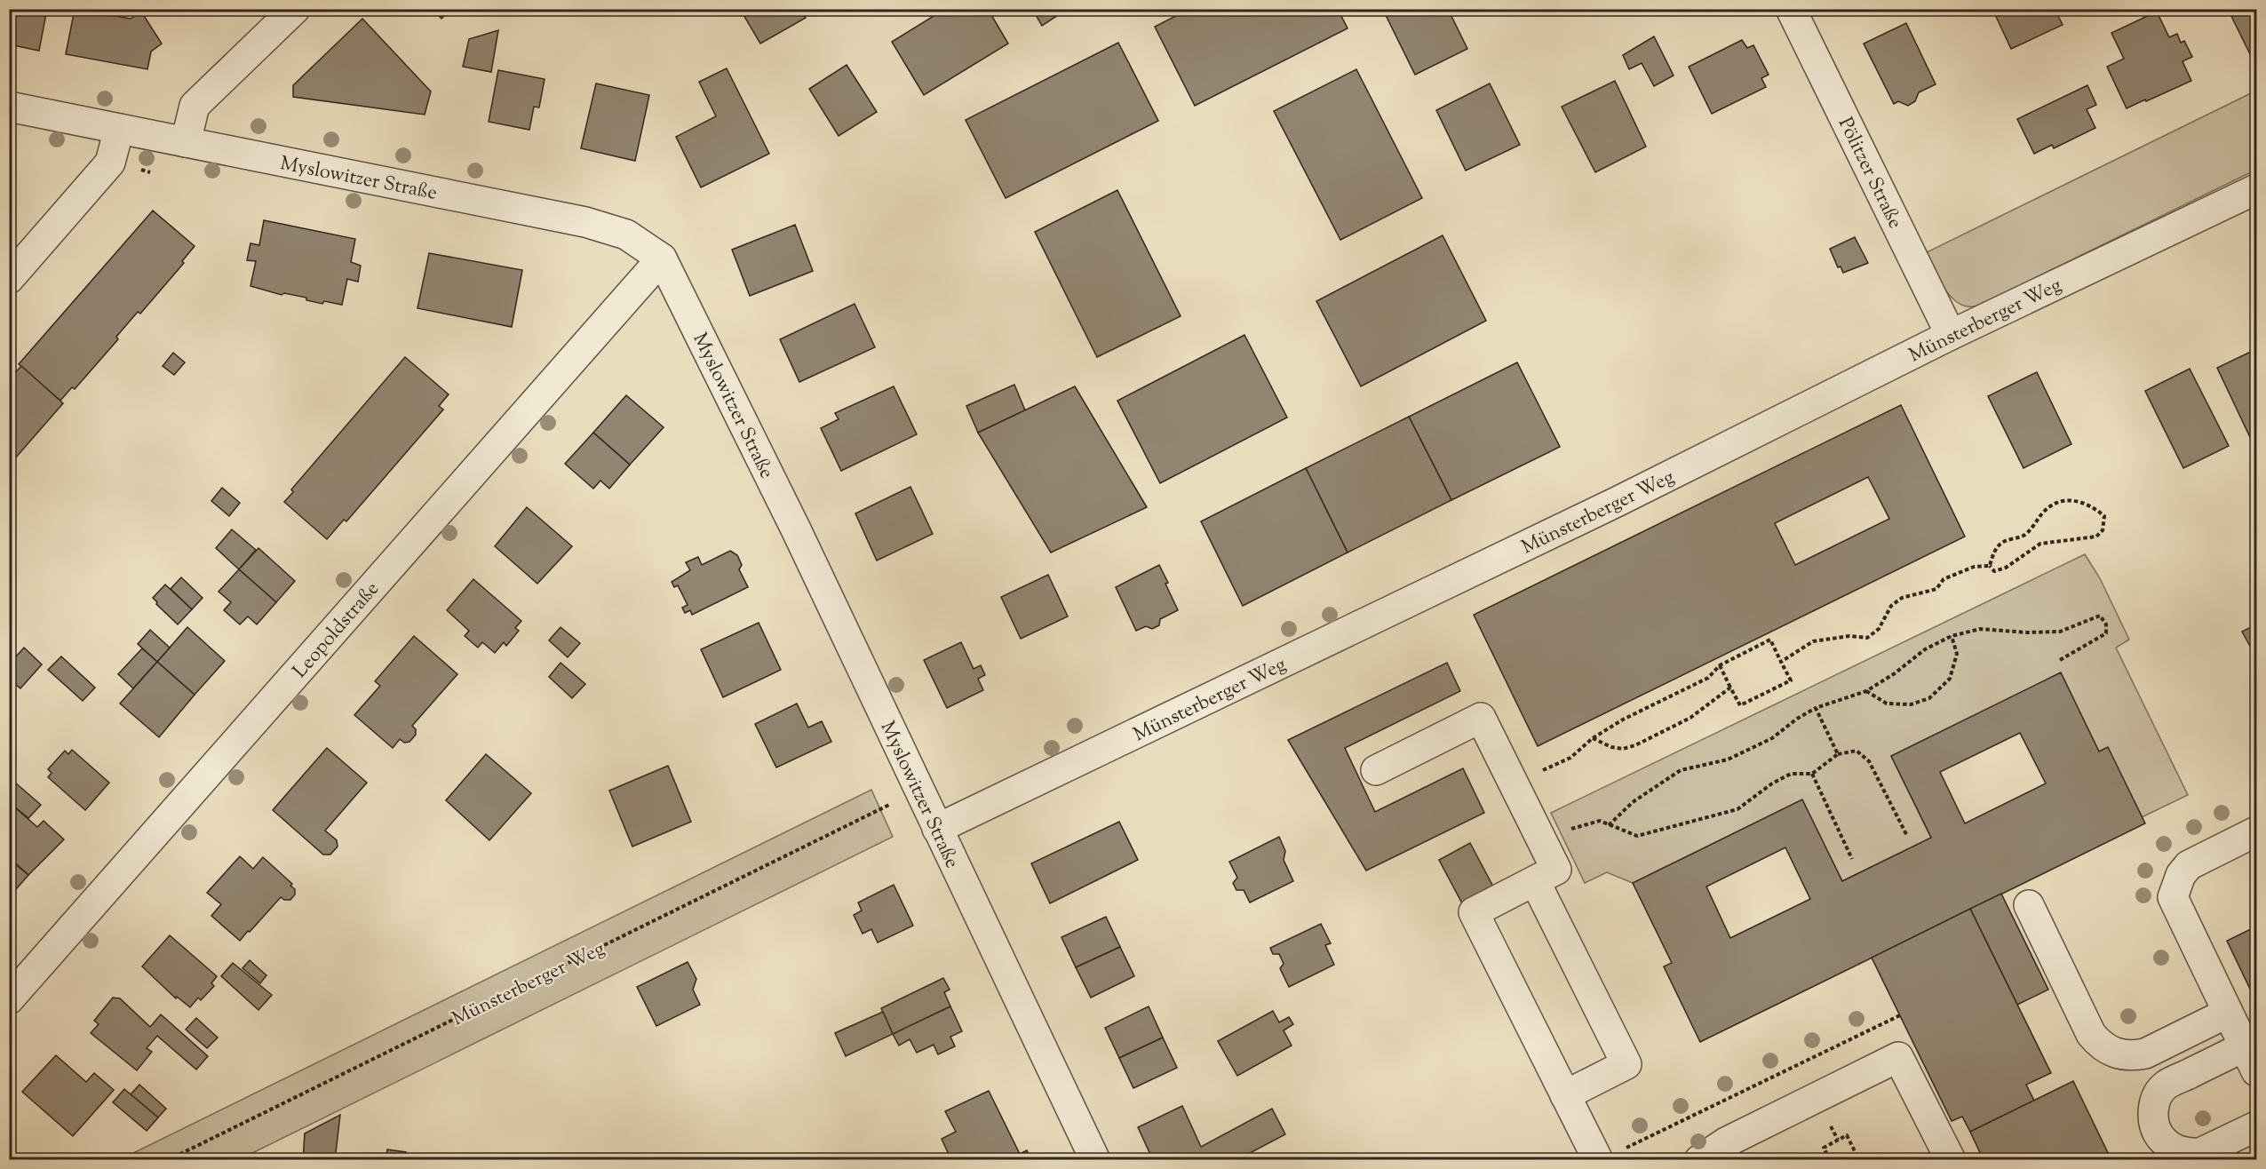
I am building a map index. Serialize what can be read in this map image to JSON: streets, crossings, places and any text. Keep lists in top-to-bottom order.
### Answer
{
  "streets": {
    "street": [
      "Pölitzer Straße",
      "Myslowitzer Straße",
      "Münsterberger Weg",
      "Leopoldstraße"
    ]
  },
  "crossings": [
    ["Pölitzer Straße", "Münsterberger Weg"],
    ["Myslowitzer Straße", "Münsterberger Weg"],
    ["Myslowitzer Straße", "Leopoldstraße"]
  ]
}
